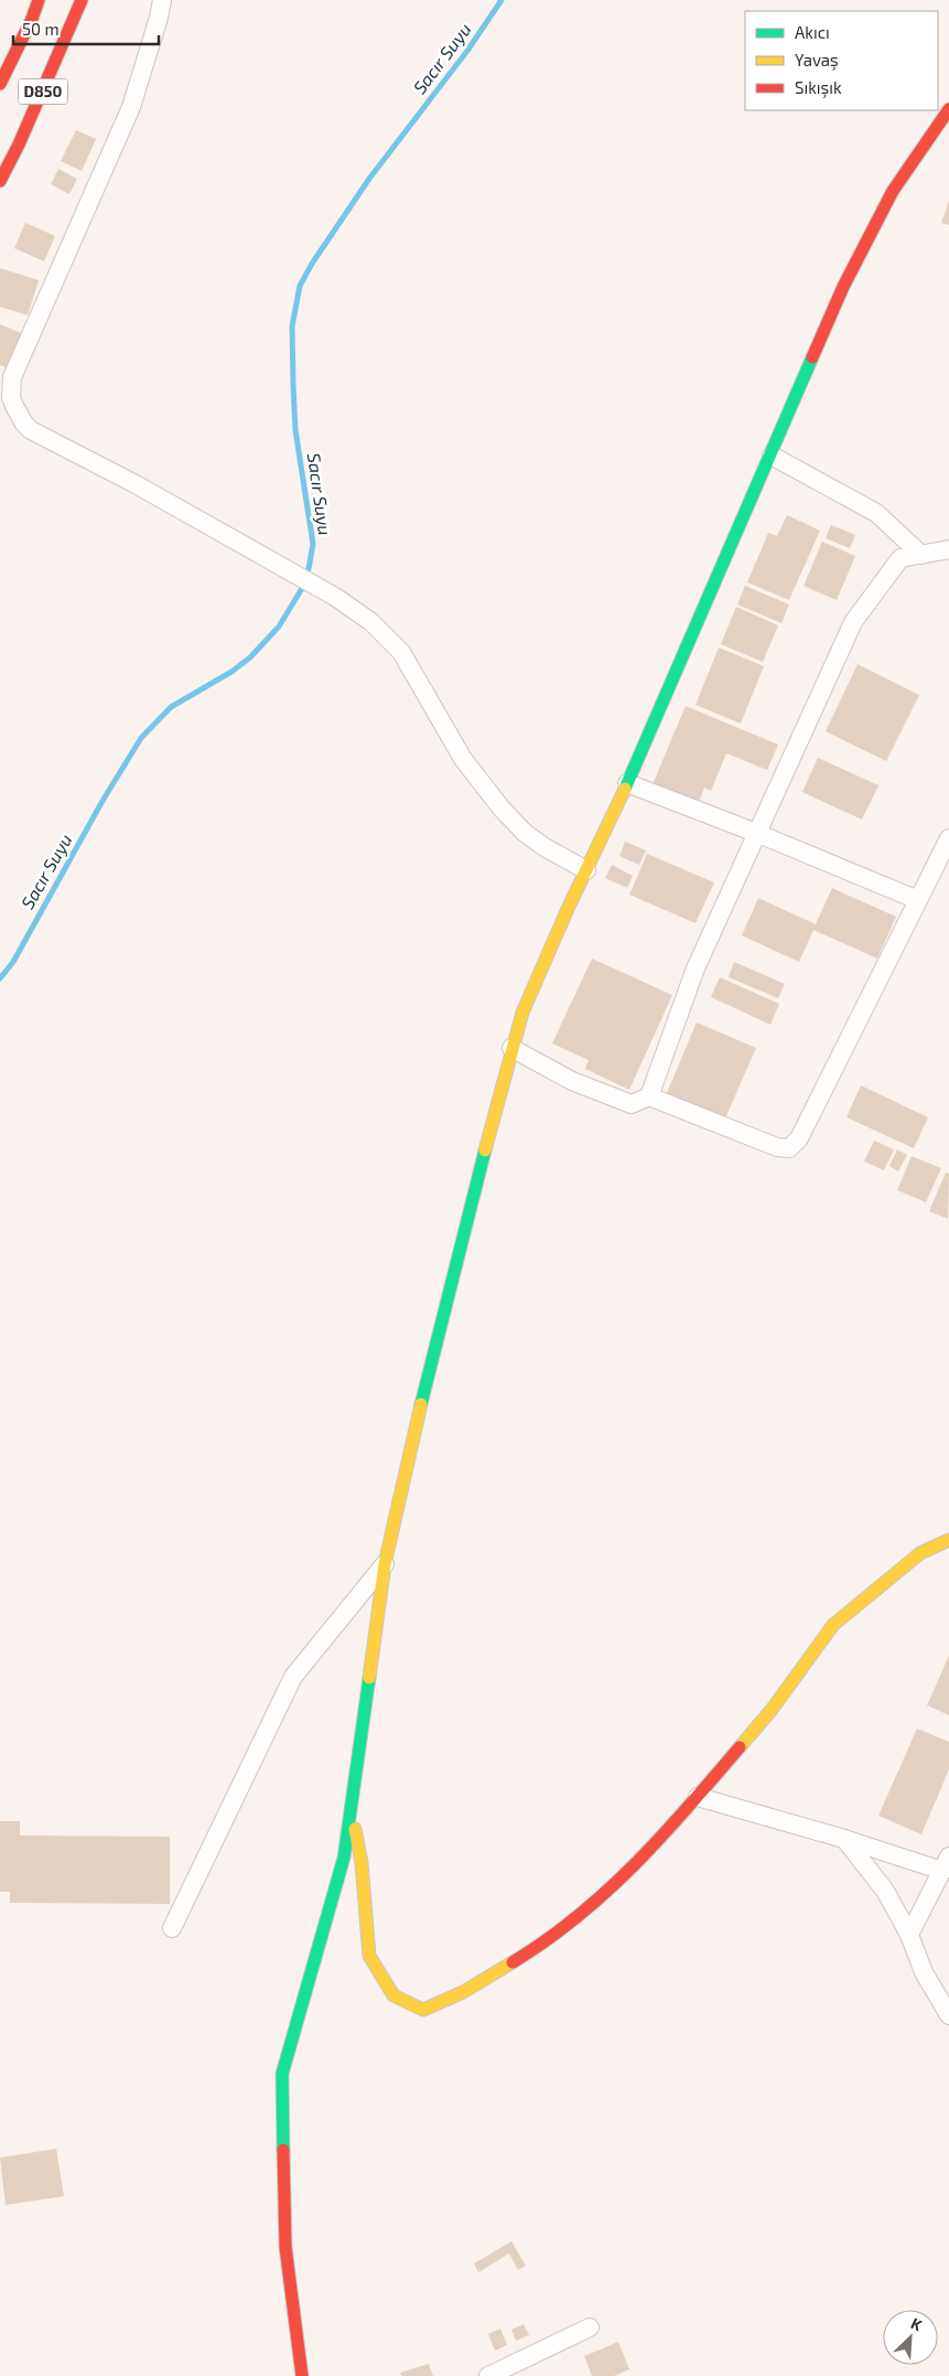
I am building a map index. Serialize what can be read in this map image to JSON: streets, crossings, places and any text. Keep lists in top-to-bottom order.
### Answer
{
  "streets": {
    "main road": ["D850"]
  },
  "water": ["Sacır Suyu"],
  "legend": ["Akıcı", "Yavaş", "Sıkışık"],
  "scale_bar": "50 m",
  "north": "top right"
}
